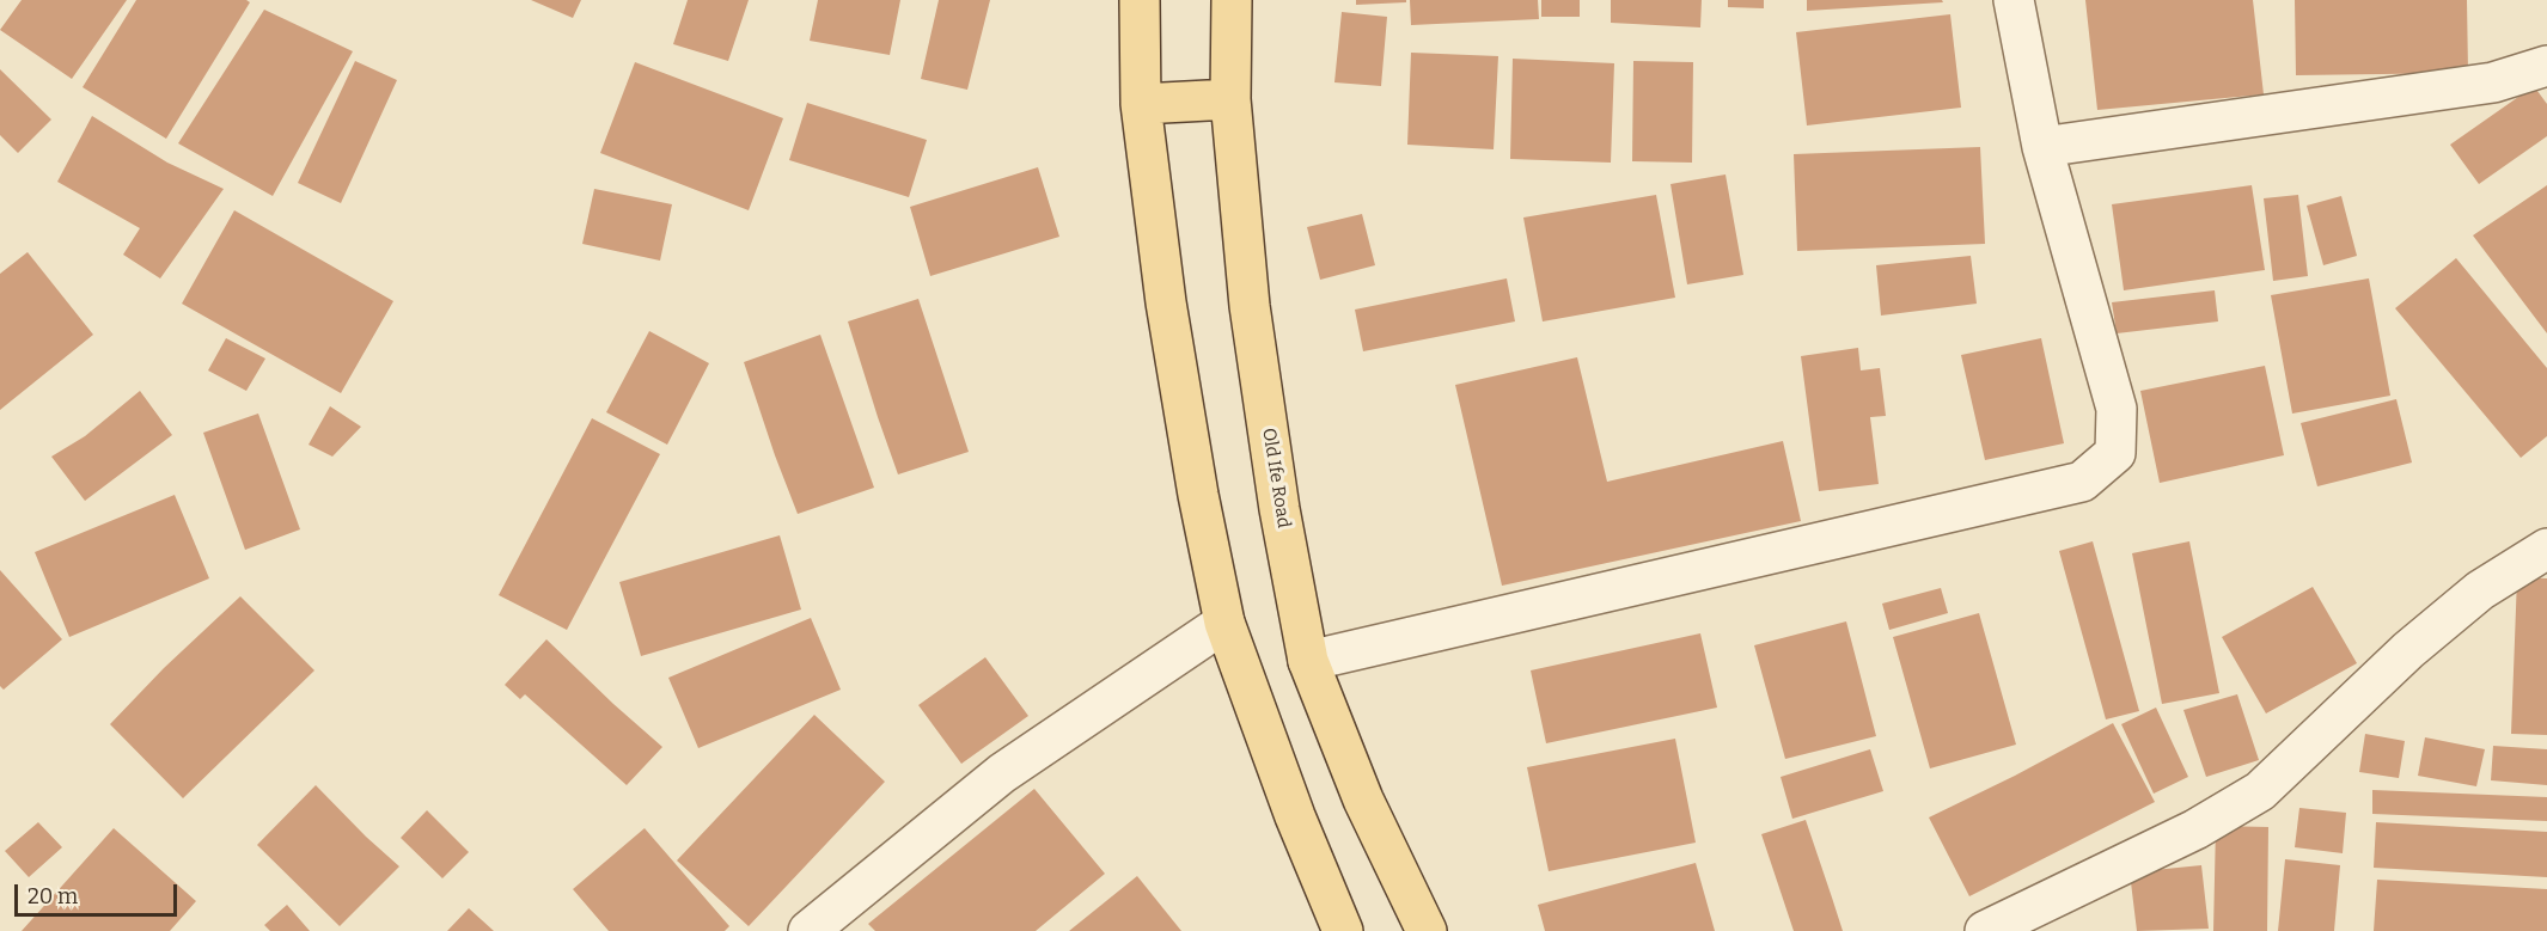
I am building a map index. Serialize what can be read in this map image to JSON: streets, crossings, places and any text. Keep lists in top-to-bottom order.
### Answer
{
  "streets": {
    "main road": ["Old Ife Road"]
  },
  "scale_bar": "20 m"
}
